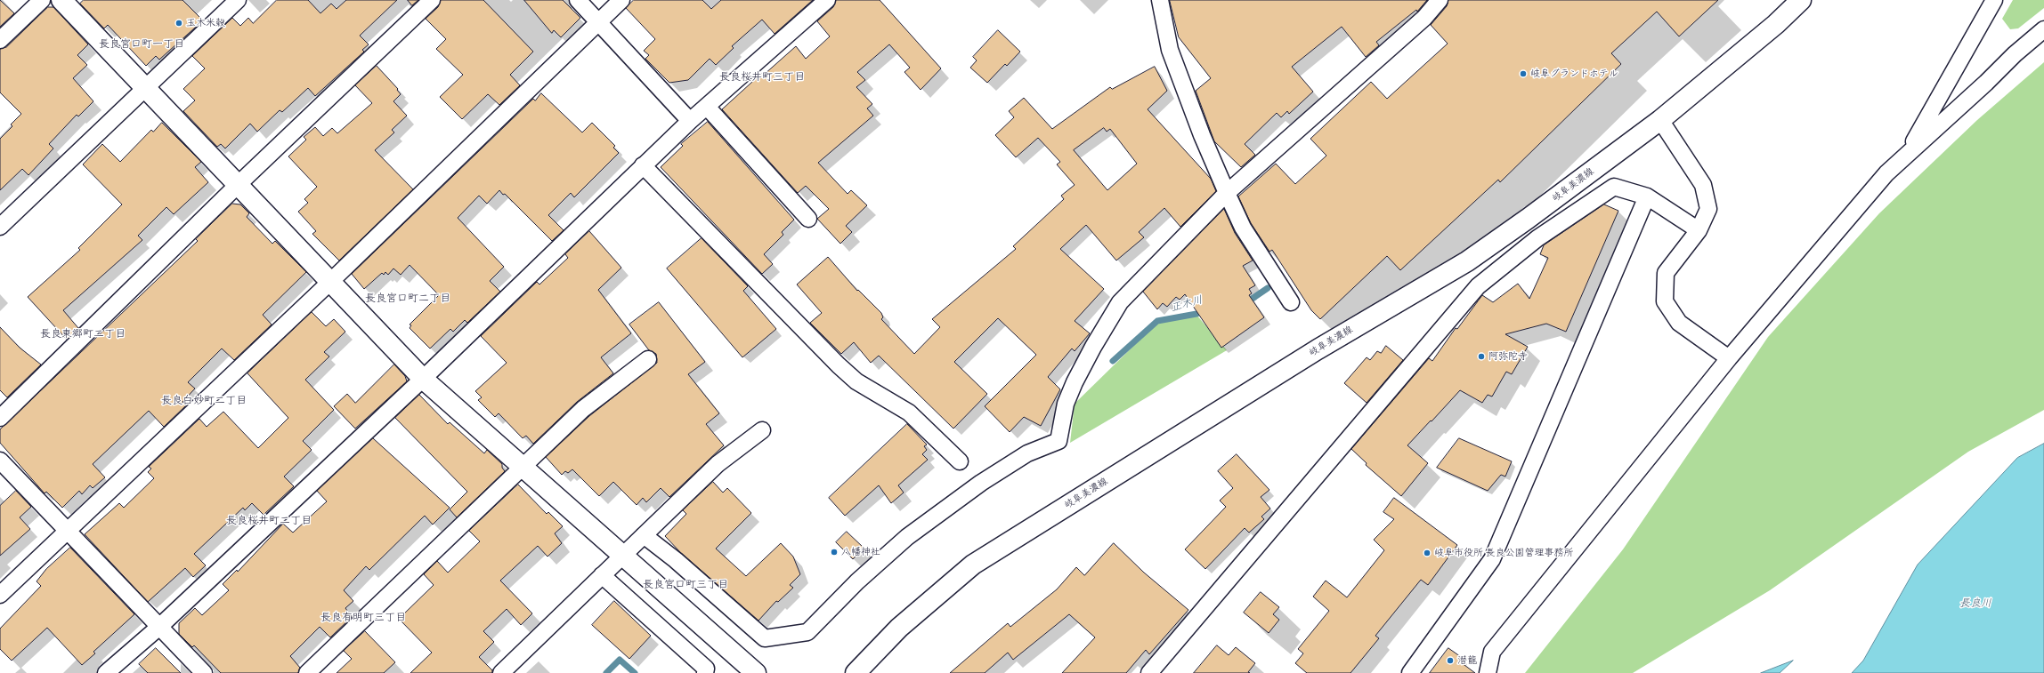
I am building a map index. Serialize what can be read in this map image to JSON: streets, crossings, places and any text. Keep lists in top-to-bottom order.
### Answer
{
  "streets": {
    "main road": ["岐阜美濃線"]
  },
  "districts": [
    "長良宮口町一丁目",
    "長良桜井町三丁目",
    "長良宮口町二丁目",
    "長良東郷町二丁目",
    "長良白妙町二丁目",
    "長良桜井町二丁目",
    "長良宮口町三丁目",
    "長良有明町三丁目"
  ],
  "water": ["正木川", "長良川"],
  "places": [
    "玉木米穀",
    "岐阜グランドホテル",
    "阿弥陀寺",
    "八幡神社",
    "岐阜市役所 長良公園管理事務所",
    "潜龍"
  ]
}
